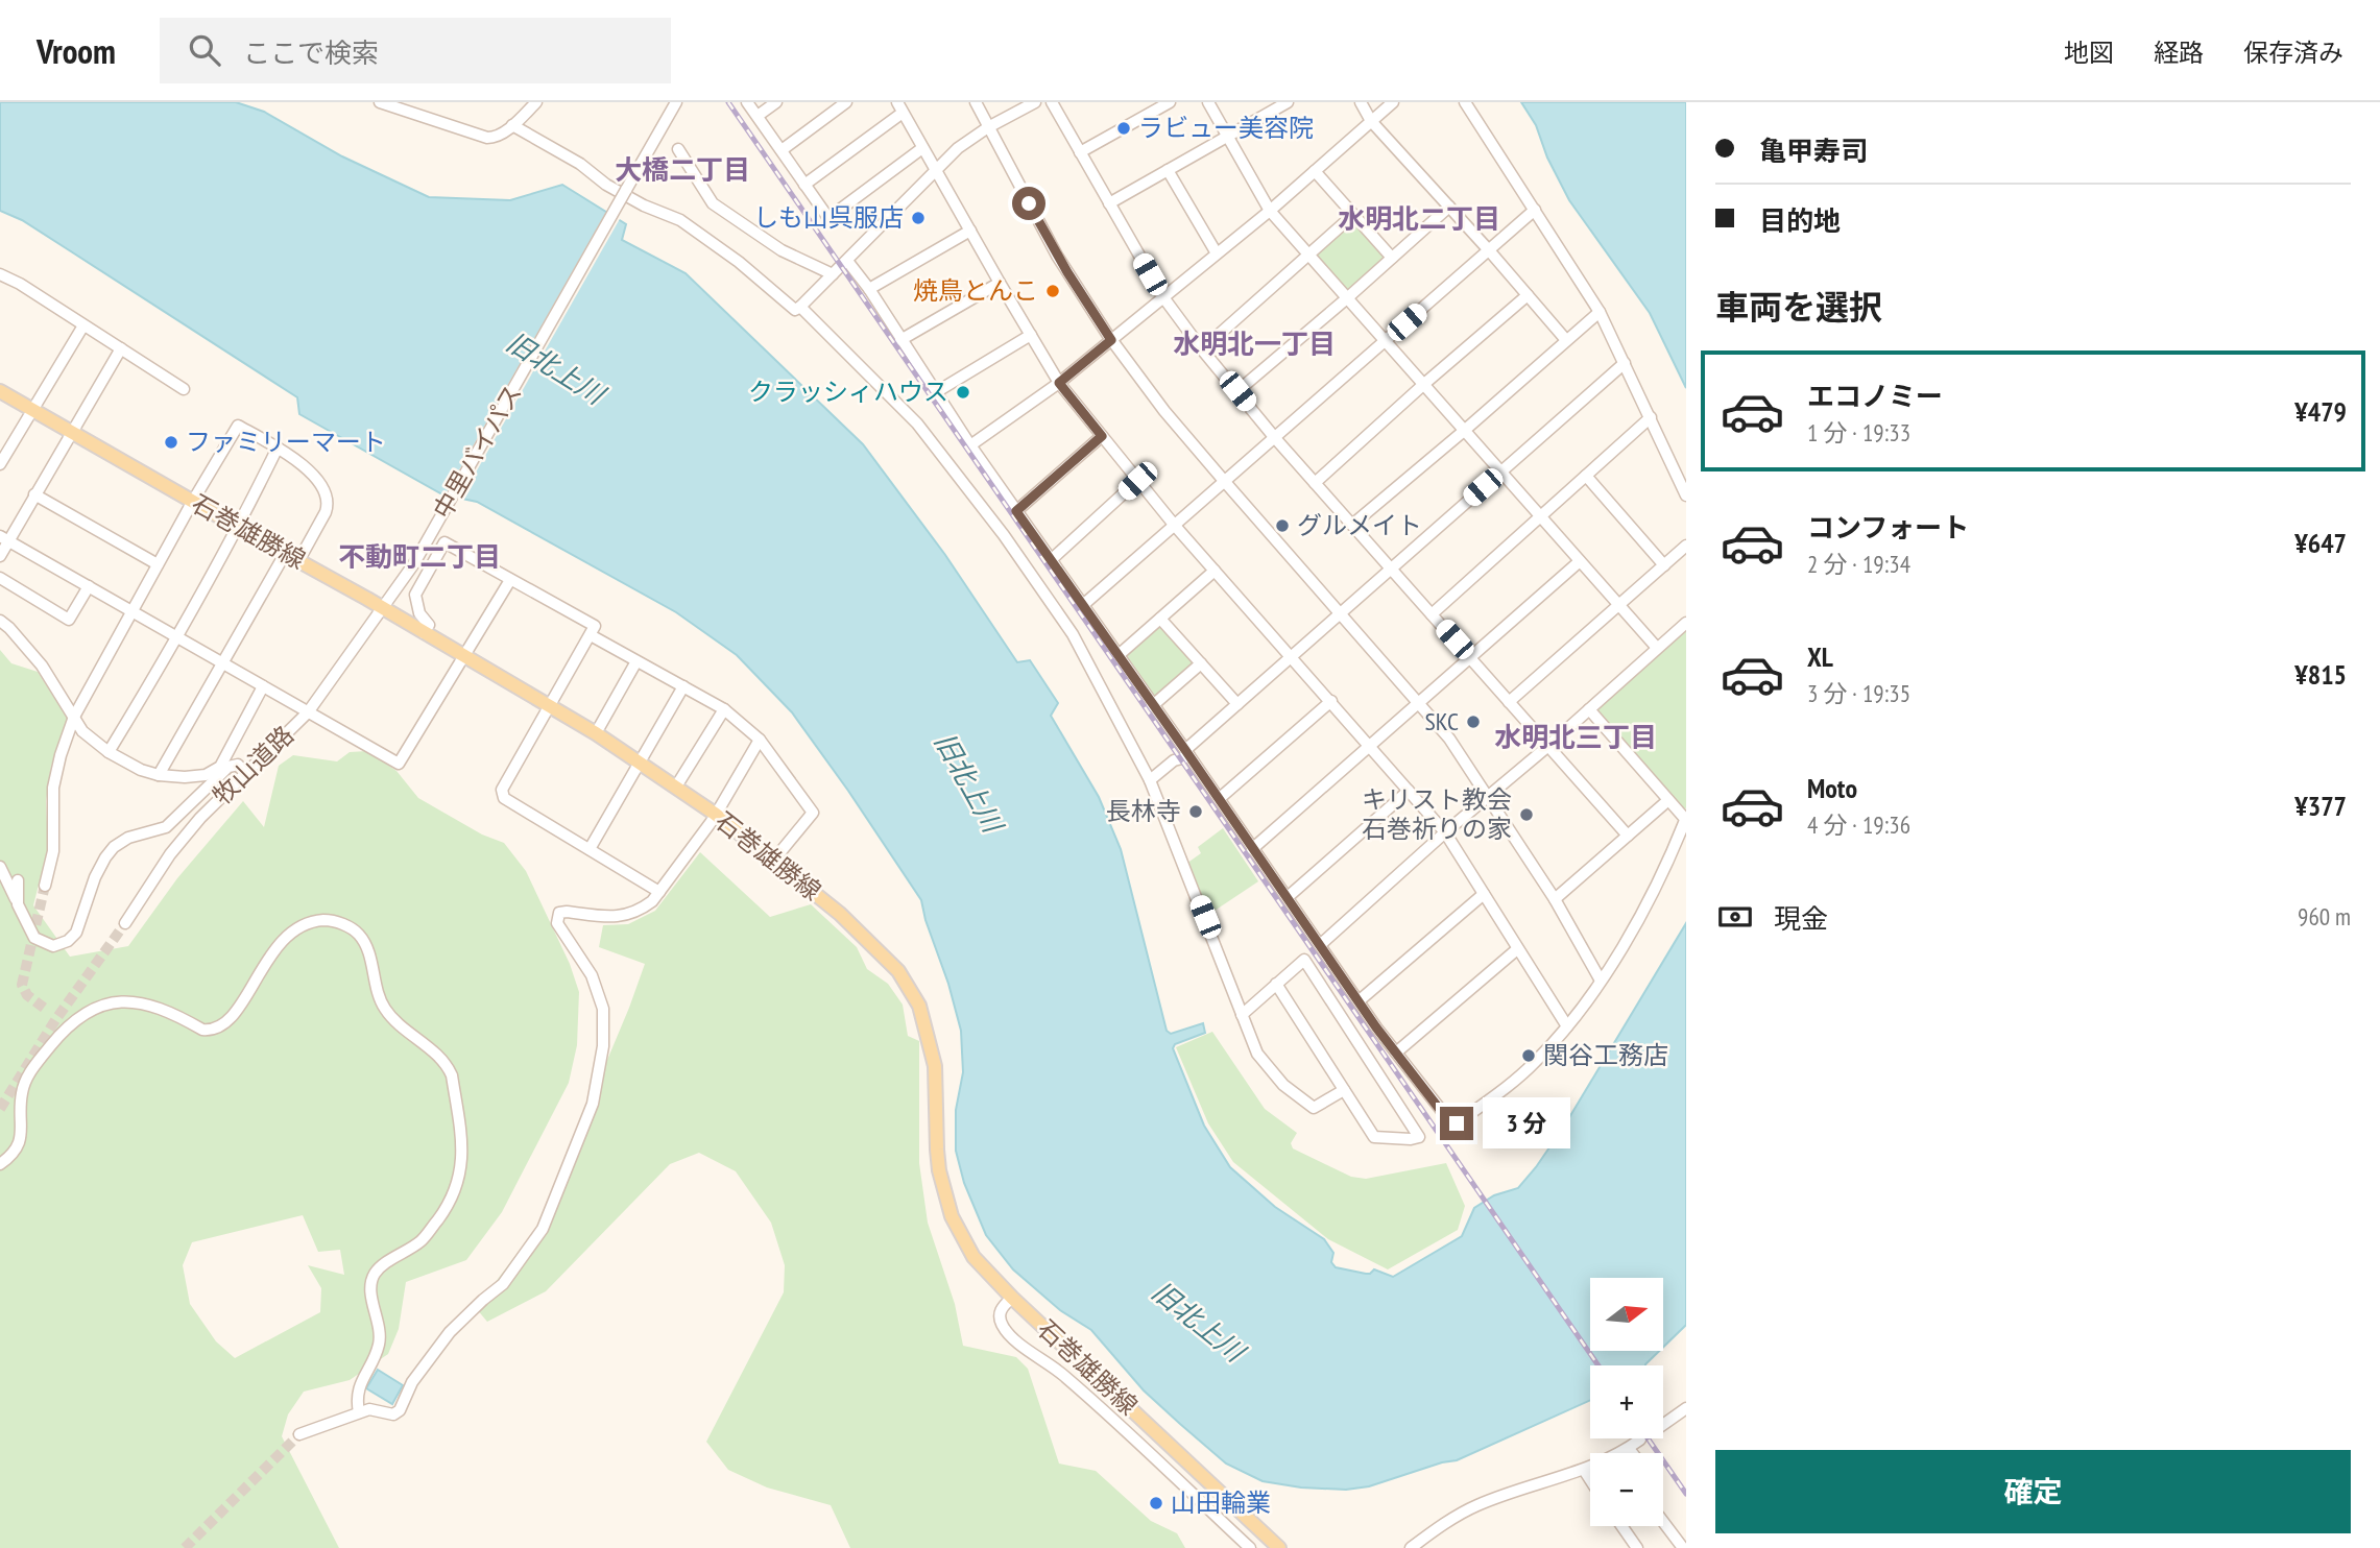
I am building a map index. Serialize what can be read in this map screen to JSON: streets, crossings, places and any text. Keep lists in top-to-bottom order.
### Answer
{
  "streets": {
    "main road": ["石巻雄勝線"],
    "street": ["中里バイパス", "牧山道路"]
  },
  "crossings": [
    ["中里バイパス", "石巻雄勝線"],
    ["中里バイパス", "牧山道路"],
    ["石巻雄勝線", "牧山道路"]
  ],
  "districts": [
    "大橋二丁目",
    "水明北二丁目",
    "水明北一丁目",
    "不動町二丁目",
    "水明北三丁目"
  ],
  "water": ["旧北上川"],
  "places": [
    "ラビュー美容院",
    "しも山呉服店",
    "焼鳥とんこ",
    "クラッシィハウス",
    "ファミリーマート",
    "グルメイト",
    "SKC",
    "長林寺",
    "キリスト教会 石巻祈りの家",
    "関谷工務店",
    "山田輪業"
  ],
  "north": "right",
  "page": {
    "header": "Vroom",
    "search": "ここで検索",
    "nav": ["地図", "経路", "保存済み"],
    "banner": ["亀甲寿司", "目的地"],
    "heading": "車両を選択",
    "list": [
      {
        "name": "エコノミー",
        "note": "1 分 · 19:33",
        "value": "¥479"
      },
      {
        "name": "コンフォート",
        "note": "2 分 · 19:34",
        "value": "¥647"
      },
      {
        "name": "XL",
        "note": "3 分 · 19:35",
        "value": "¥815"
      },
      {
        "name": "Moto",
        "note": "4 分 · 19:36",
        "value": "¥377"
      }
    ],
    "pay": ["現金", "960 m"],
    "bubble": "3 分",
    "map_buttons": ["+", "−"],
    "buttons": "確定"
  }
}
